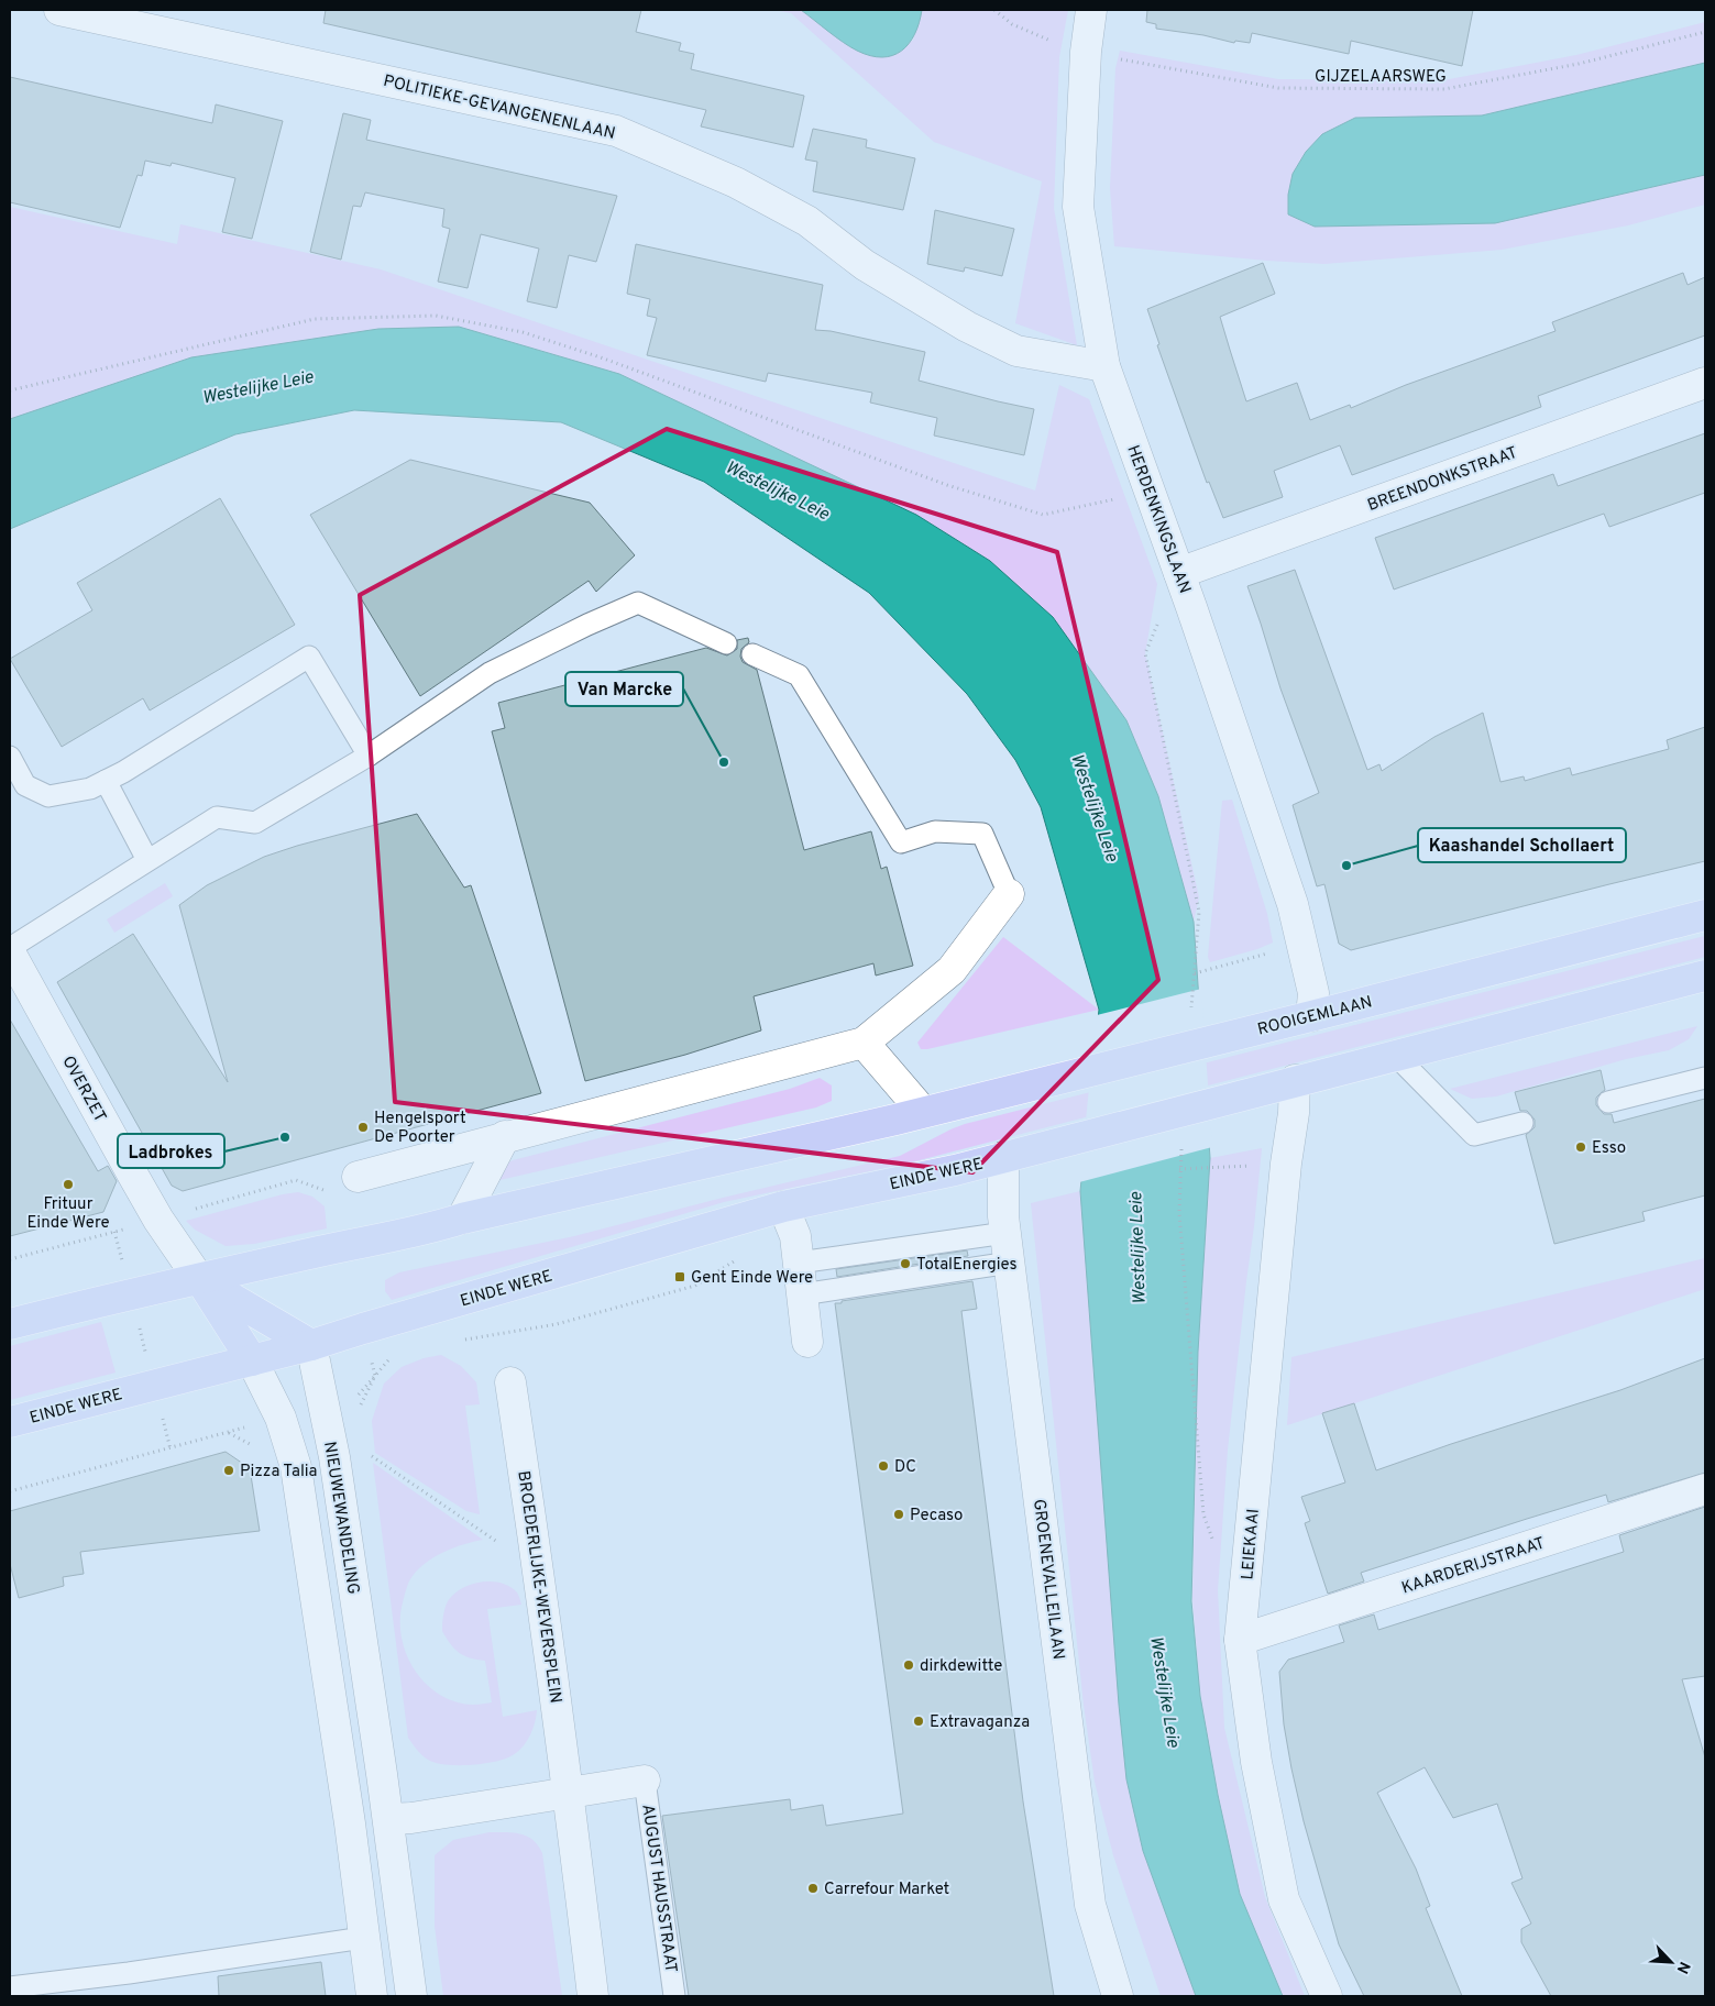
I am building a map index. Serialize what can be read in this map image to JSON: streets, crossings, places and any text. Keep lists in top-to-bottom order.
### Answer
{
  "streets": {
    "main road": ["ROOIGEMLAAN", "EINDE WERE"],
    "street": [
      "POLITIEKE-GEVANGENENLAAN",
      "BREENDONKSTRAAT",
      "HERDENKINGSLAAN",
      "OVERZET",
      "NIEUWEWANDELING",
      "LEIEKAAI",
      "KAARDERIJSTRAAT",
      "GROENEVALLEILAAN",
      "BROEDERLIJKE-WEVERSPLEIN"
    ],
    "lane": ["AUGUST HAUSSTRAAT"],
    "path": ["GIJZELAARSWEG"]
  },
  "crossings": [
    ["GIJZELAARSWEG", "HERDENKINGSLAAN"],
    ["POLITIEKE-GEVANGENENLAAN", "HERDENKINGSLAAN"],
    ["BREENDONKSTRAAT", "HERDENKINGSLAAN"],
    ["HERDENKINGSLAAN", "ROOIGEMLAAN"],
    ["EINDE WERE", "NIEUWEWANDELING"],
    ["EINDE WERE", "GROENEVALLEILAAN"],
    ["LEIEKAAI", "KAARDERIJSTRAAT"]
  ],
  "water": ["Westelijke Leie"],
  "places": {
    "other": [
      "Van Marcke",
      "Kaashandel Schollaert",
      "Hengelsport De Poorter",
      "Ladbrokes",
      "Esso",
      "Frituur Einde Were",
      "TotalEnergies",
      "DC",
      "Pizza Talia",
      "Pecaso",
      "dirkdewitte",
      "Extravaganza",
      "Carrefour Market"
    ],
    "transit": ["Gent Einde Were"]
  },
  "north": "bottom right"
}
